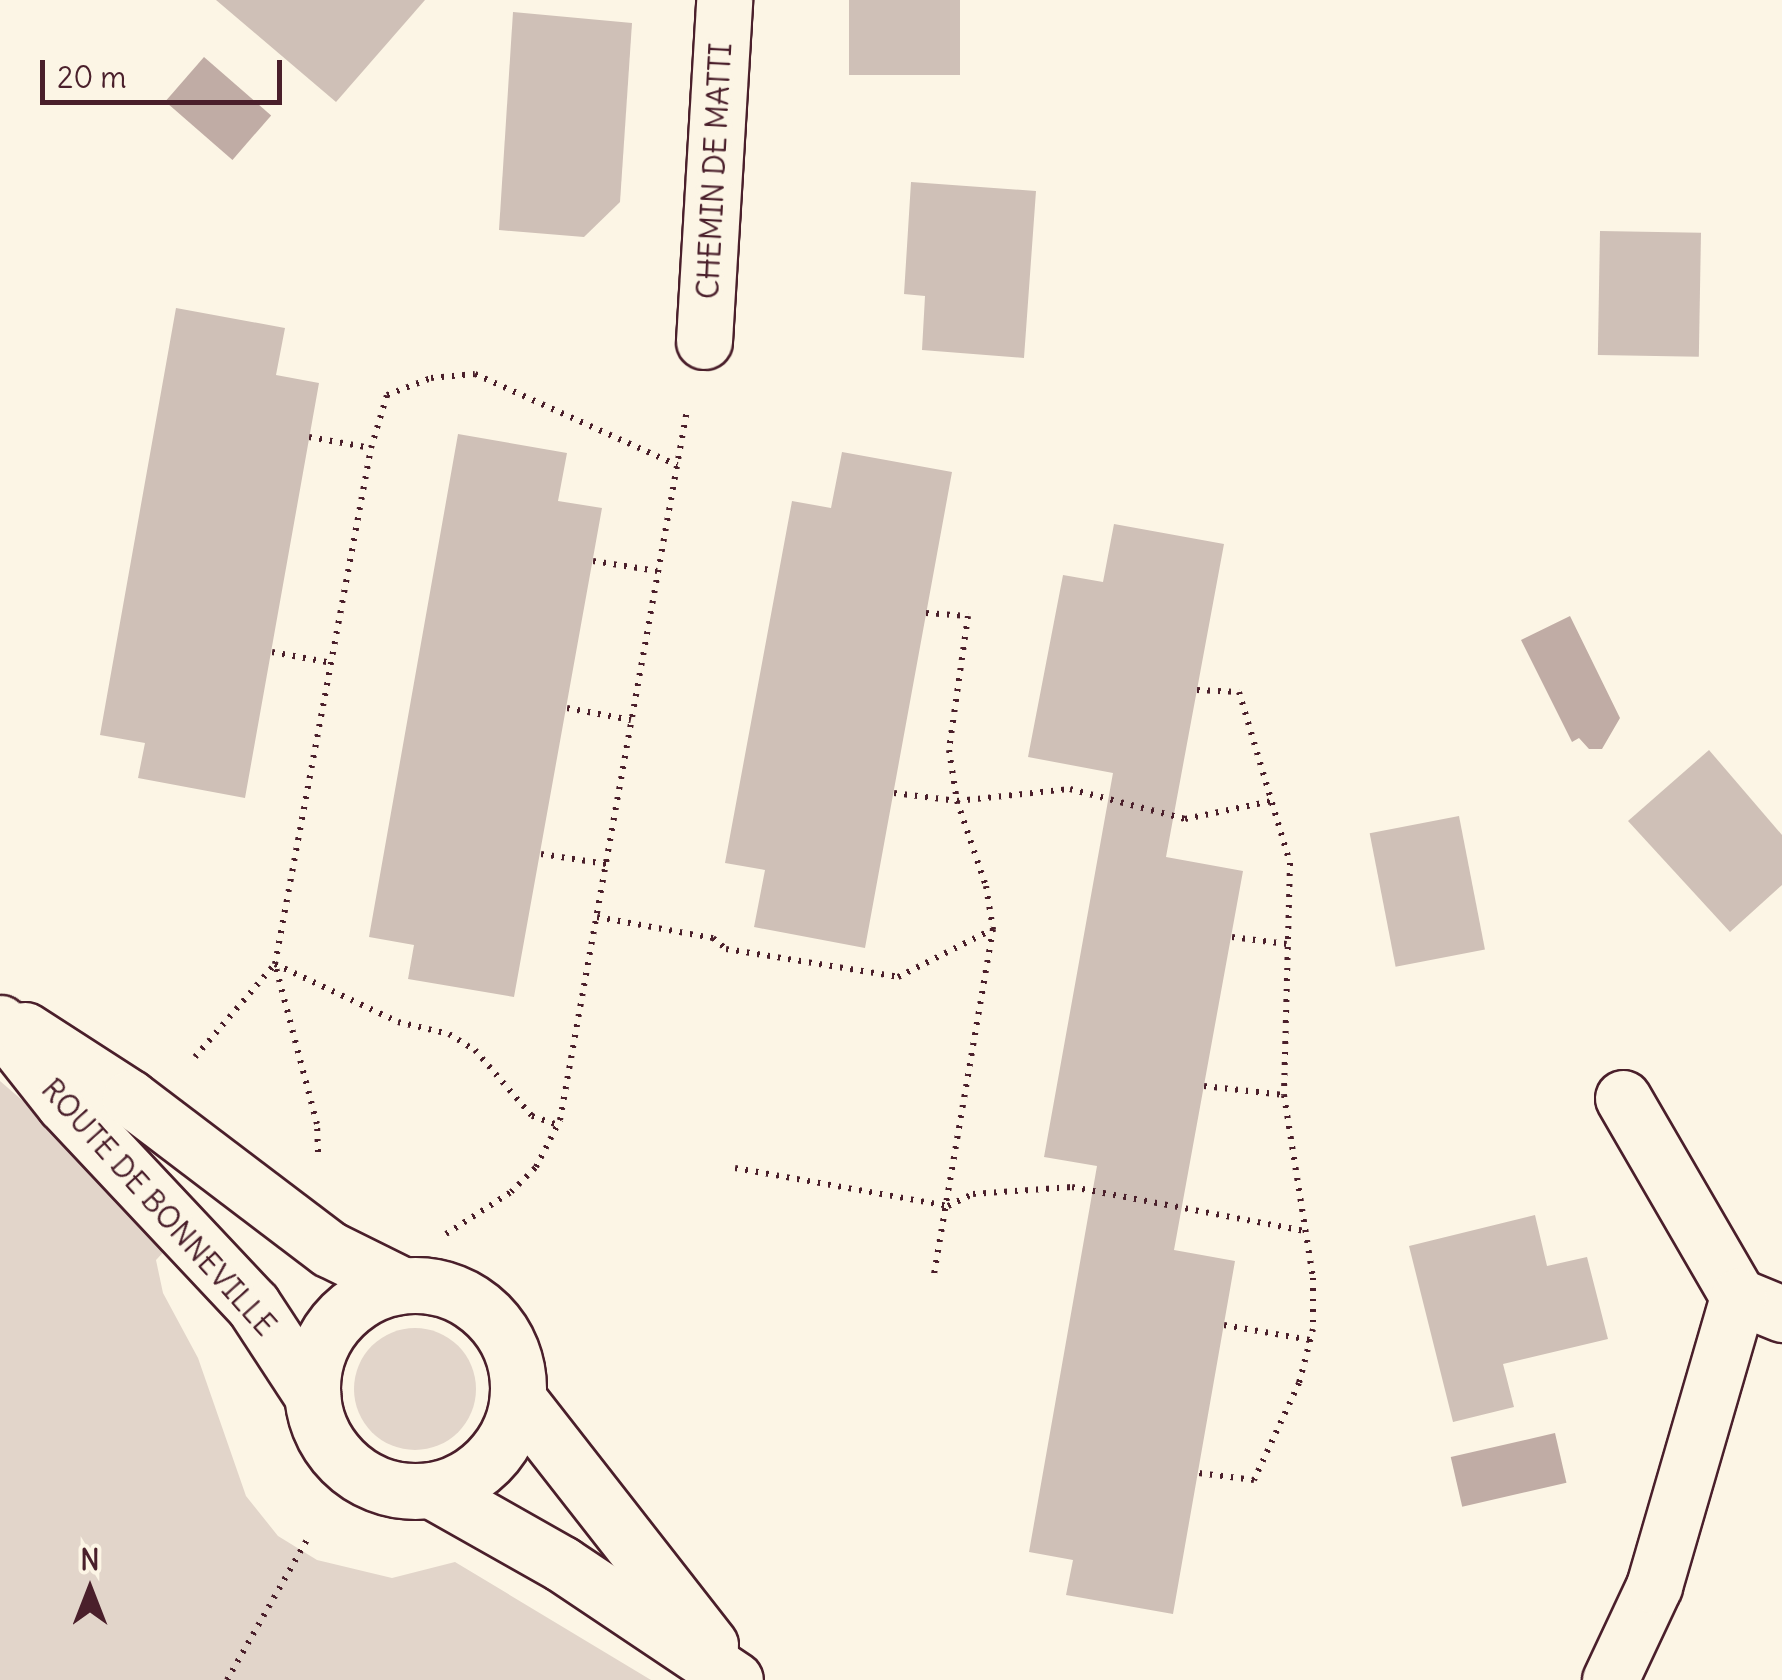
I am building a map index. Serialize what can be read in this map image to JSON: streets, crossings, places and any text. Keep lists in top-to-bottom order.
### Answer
{
  "streets": {
    "main road": ["CHEMIN DE MATTI", "ROUTE DE BONNEVILLE"]
  },
  "scale_bar": "20 m",
  "north": "top"
}
